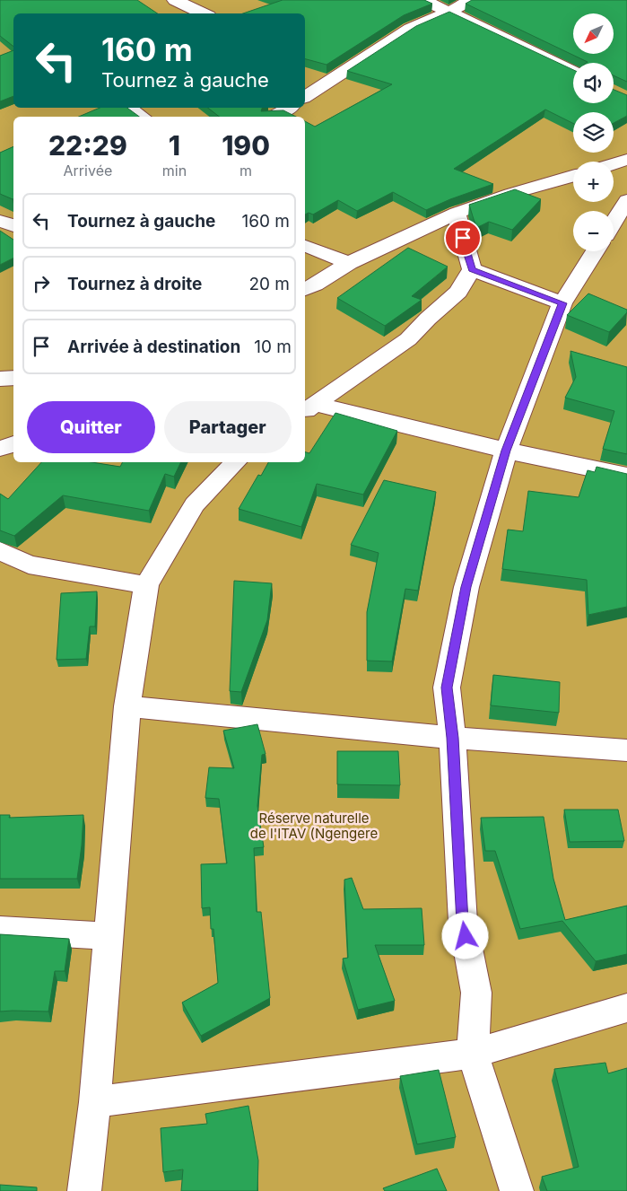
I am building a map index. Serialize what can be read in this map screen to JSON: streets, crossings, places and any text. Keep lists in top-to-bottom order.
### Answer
{
  "parks": ["Réserve naturelle de l'ITAV (Ngengere"],
  "north": "bottom left",
  "page": {
    "map_buttons": ["+", "−"],
    "turn": ["160 m", "Tournez à gauche"],
    "eta": [
      "22:29",
      "Arrivée",
      "1",
      "min",
      "190",
      "m"
    ],
    "list": [
      {
        "name": "Tournez à gauche",
        "value": "160 m"
      },
      {
        "name": "Tournez à droite",
        "value": "20 m"
      },
      {
        "name": "Arrivée à destination",
        "value": "10 m"
      }
    ],
    "buttons": ["Quitter", "Partager"]
  }
}
